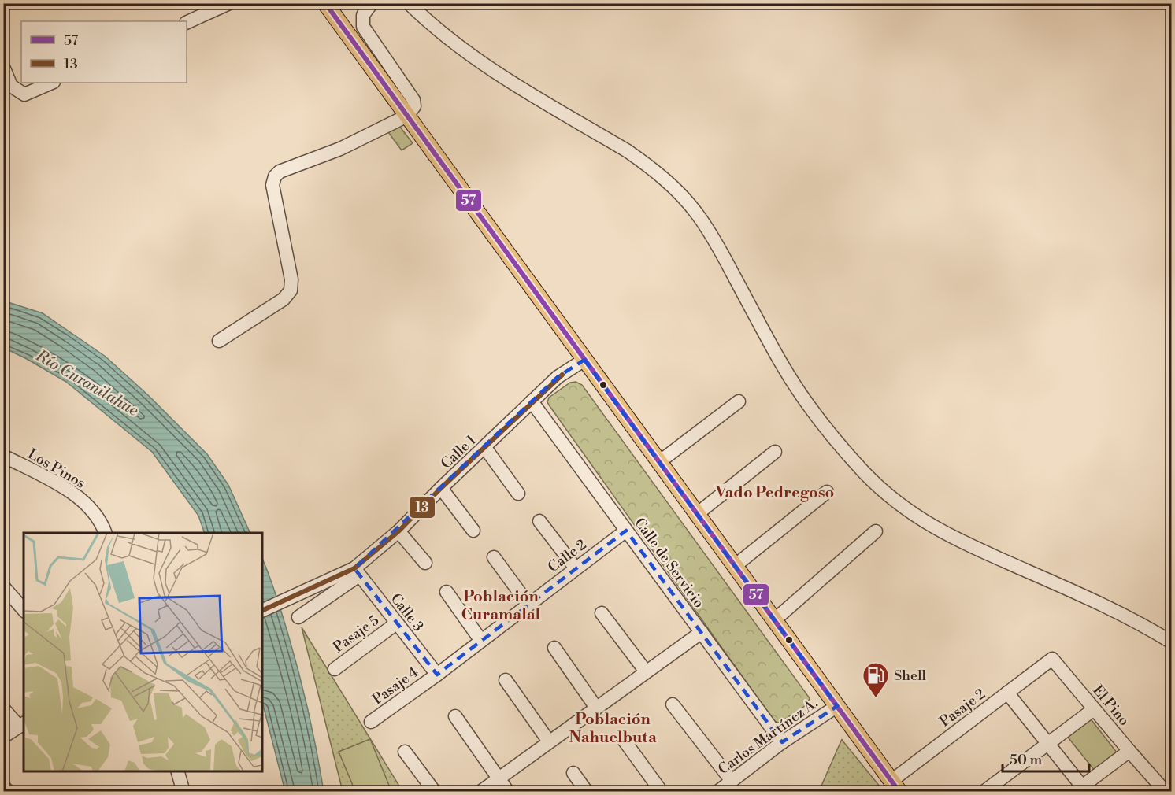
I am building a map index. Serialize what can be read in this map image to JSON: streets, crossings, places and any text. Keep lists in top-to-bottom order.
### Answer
{
  "streets": {
    "street": [
      "Calle 1",
      "Los Pinos",
      "Calle 2",
      "Calle de Servicio",
      "Calle 3",
      "Pasaje 5",
      "Pasaje 4",
      "El Pino",
      "Pasaje 2",
      "Carlos Martínez A."
    ]
  },
  "crossings": [
    ["Calle 1", "Calle de Servicio"],
    ["Calle 1", "Calle 3"],
    ["Calle 2", "Calle de Servicio"],
    ["Calle 2", "Calle 3"],
    ["Calle 2", "Pasaje 4"],
    ["Calle de Servicio", "Carlos Martínez A."],
    ["Calle 3", "Pasaje 5"],
    ["Calle 3", "Pasaje 4"],
    ["El Pino", "Pasaje 2"]
  ],
  "districts": ["Vado Pedregoso", "Población Curamalal", "Población Nahuelbuta"],
  "water": ["Río Curanilahue"],
  "places": {
    "fuel station": ["Shell"]
  },
  "lines": ["transit line 57", "transit line 13"],
  "legend": ["57", "13"],
  "scale_bar": "50 m"
}
